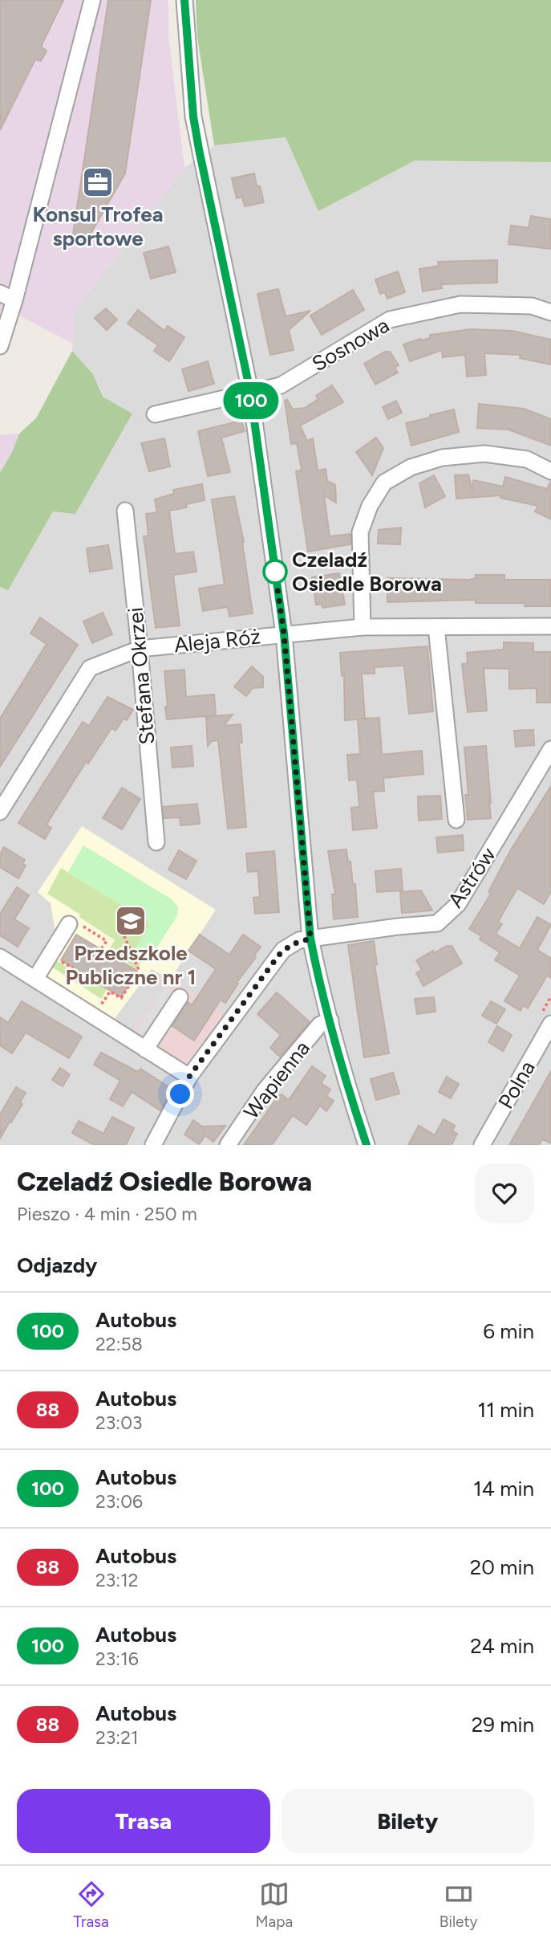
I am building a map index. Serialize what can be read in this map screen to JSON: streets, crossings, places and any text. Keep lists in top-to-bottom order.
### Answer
{
  "streets": {
    "street": [
      "Sosnowa",
      "Aleja Róż",
      "Stefana Okrzei",
      "Astrów",
      "Wapienna",
      "Polna"
    ]
  },
  "crossings": [
    ["Aleja Róż", "Stefana Okrzei"]
  ],
  "places": {
    "office": ["Konsul Trofea sportowe"],
    "other": ["Czeladź Osiedle Borowa"],
    "school or university": ["Przedszkole Publiczne nr 1"]
  },
  "lines": ["bus line 100"],
  "page": {
    "on_map": "100",
    "heading": [
      ["Czeladź Osiedle Borowa", "Pieszo · 4 min · 250 m"],
      "Odjazdy"
    ],
    "list": [
      {
        "mark": "100",
        "name": "Autobus",
        "note": "22:58",
        "value": "6 min"
      },
      {
        "mark": "88",
        "name": "Autobus",
        "note": "23:03",
        "value": "11 min"
      },
      {
        "mark": "100",
        "name": "Autobus",
        "note": "23:06",
        "value": "14 min"
      },
      {
        "mark": "88",
        "name": "Autobus",
        "note": "23:12",
        "value": "20 min"
      },
      {
        "mark": "100",
        "name": "Autobus",
        "note": "23:16",
        "value": "24 min"
      },
      {
        "mark": "88",
        "name": "Autobus",
        "note": "23:21",
        "value": "29 min"
      }
    ],
    "buttons": ["Trasa", "Bilety"],
    "tabs": ["Trasa", "Mapa", "Bilety"]
  }
}
